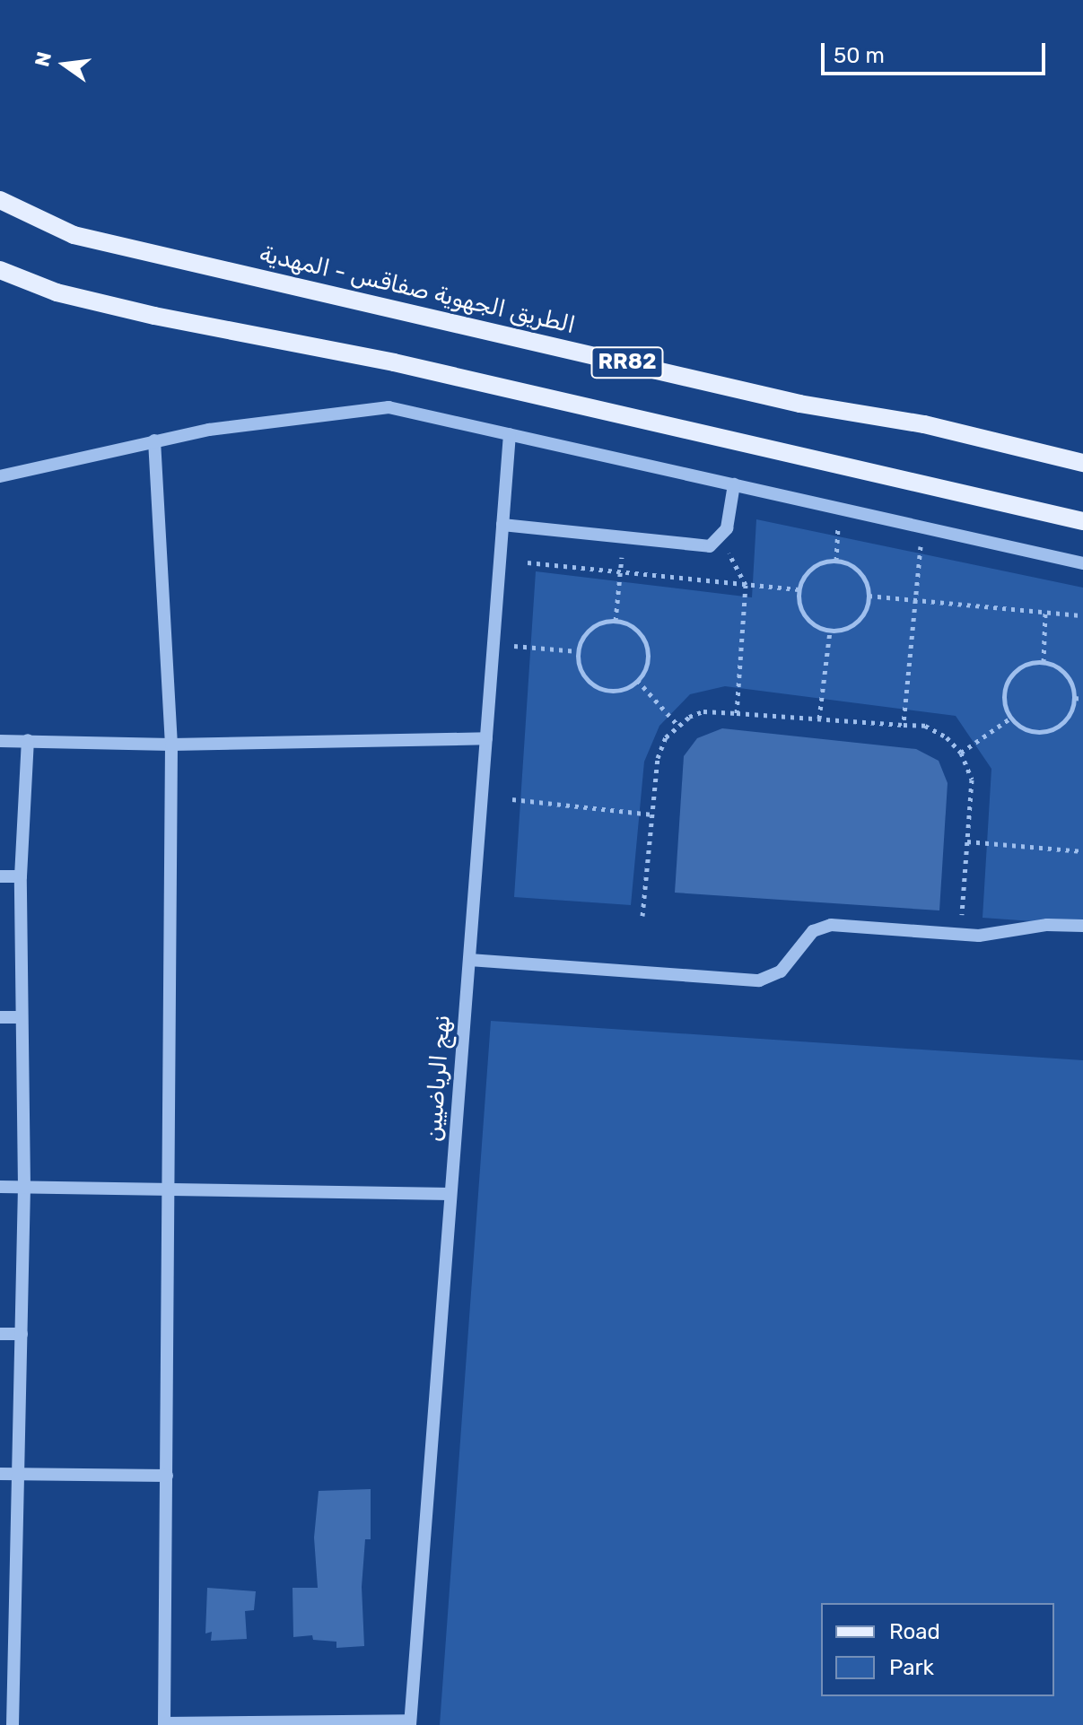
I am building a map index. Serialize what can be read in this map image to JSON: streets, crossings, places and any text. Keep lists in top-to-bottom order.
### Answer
{
  "streets": {
    "main road": ["الطريق الجهوية صفاقس - المهدية", "RR82"],
    "street": ["نهج الرياضيين"]
  },
  "legend": ["Road", "Park"],
  "scale_bar": "50 m",
  "north": "left"
}
